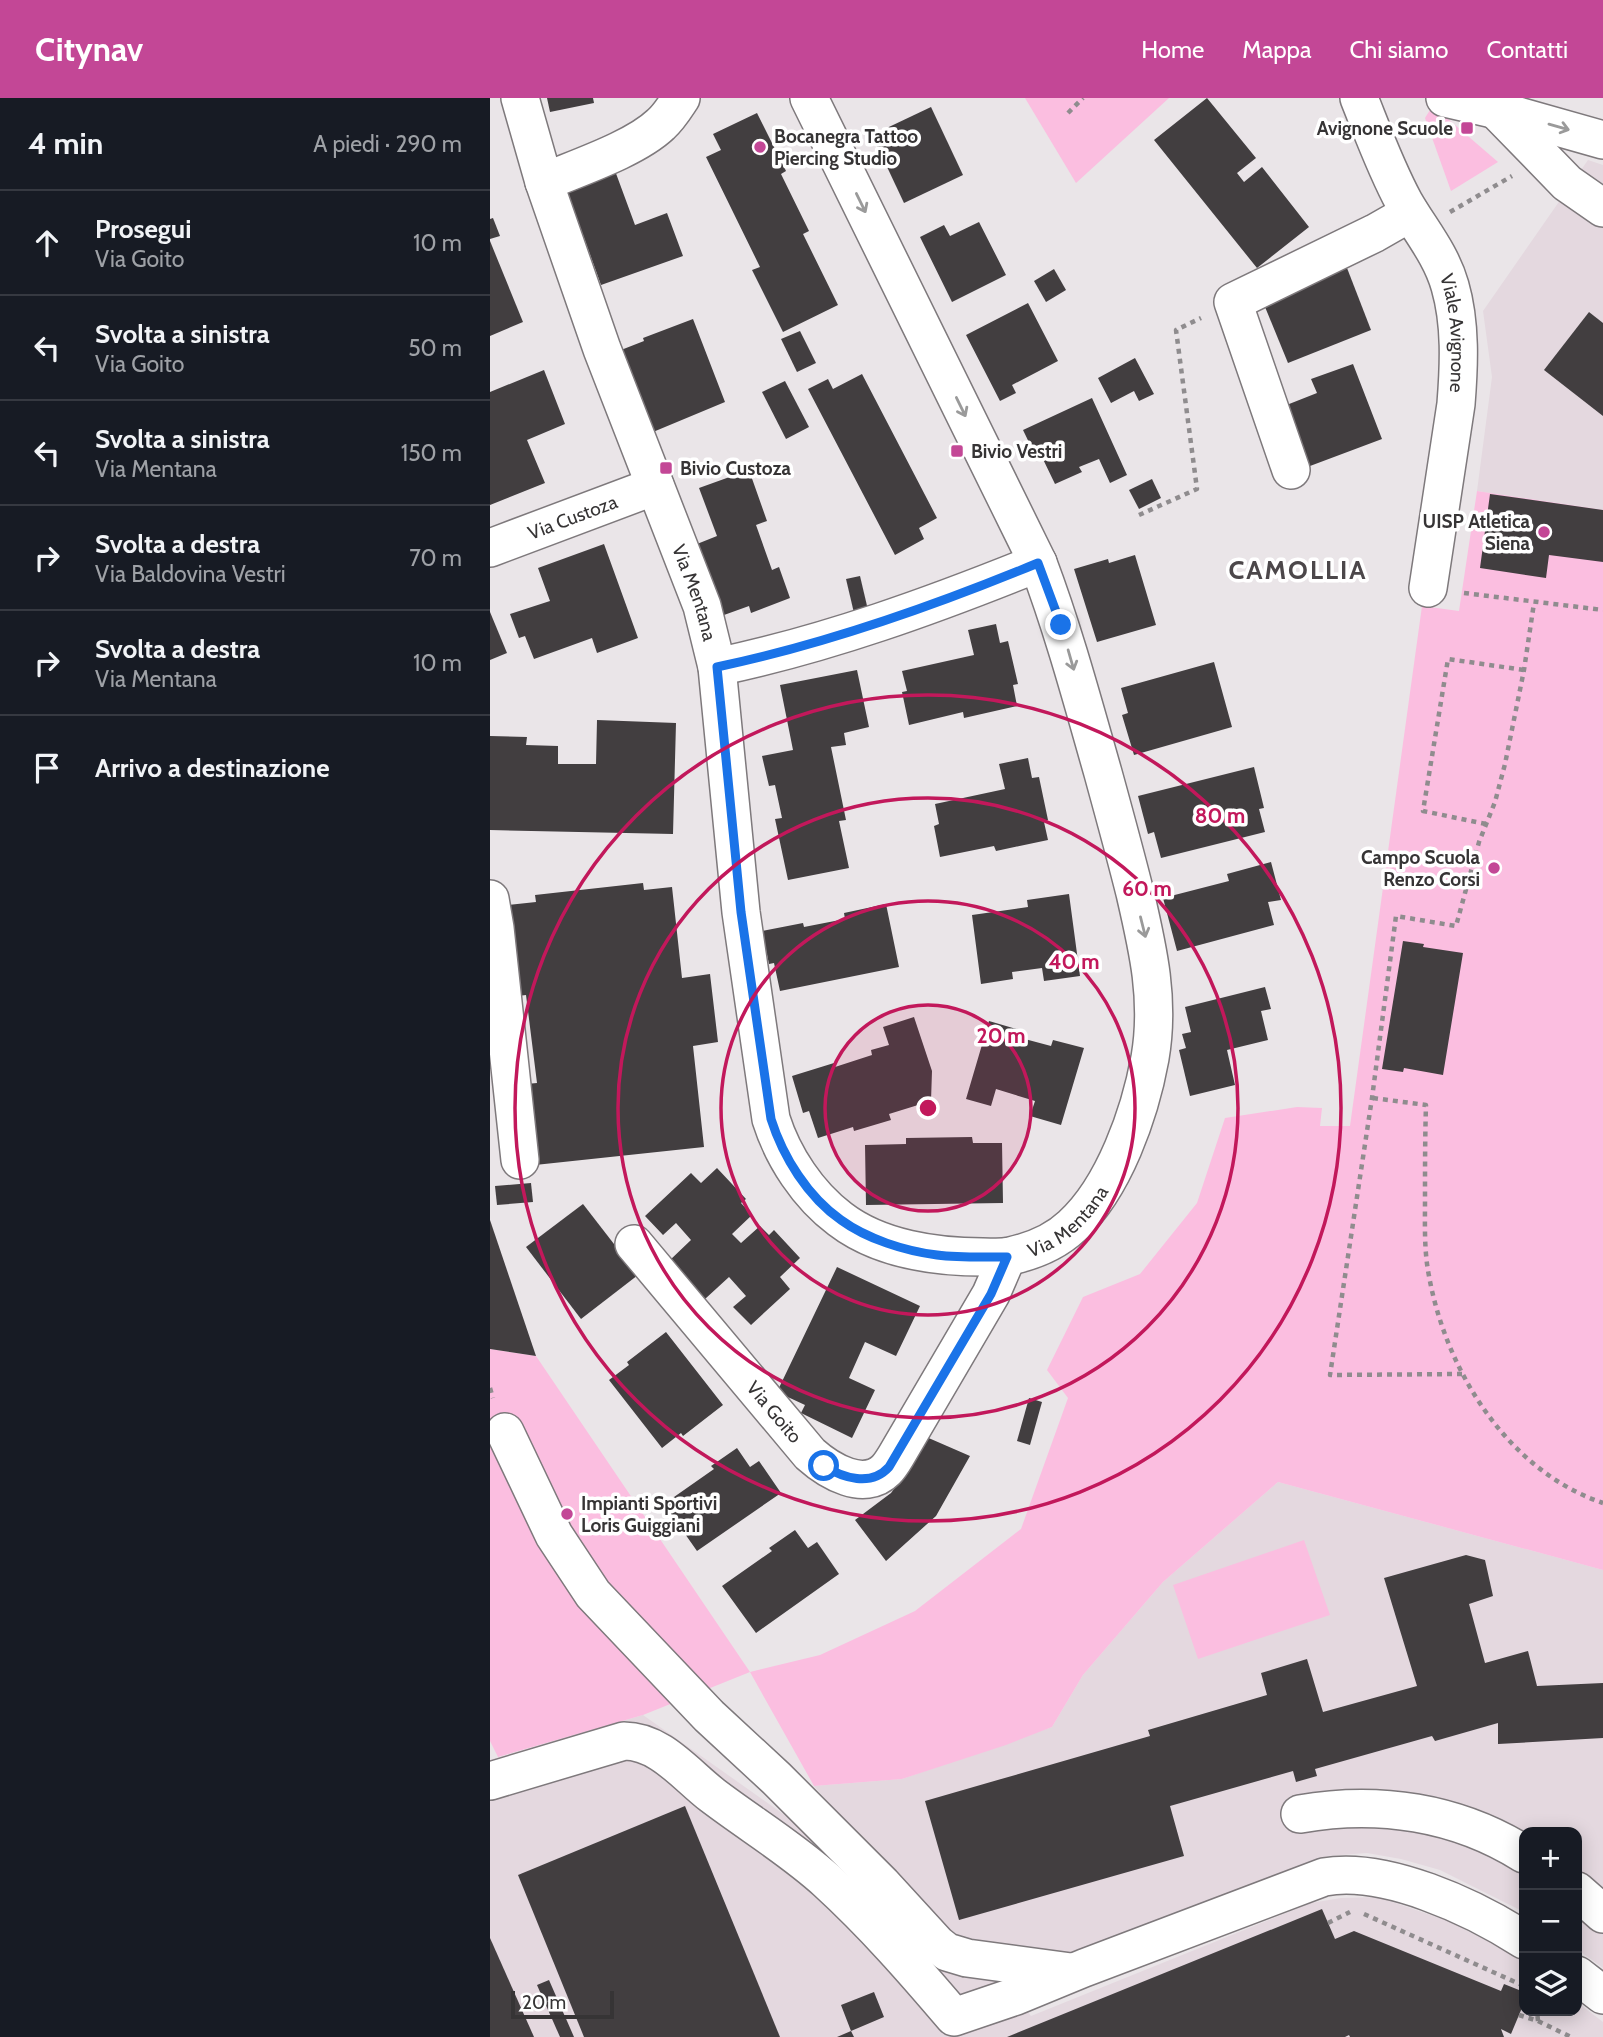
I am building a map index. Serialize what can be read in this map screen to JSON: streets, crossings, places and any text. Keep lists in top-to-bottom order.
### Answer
{
  "streets": {
    "street": [
      "Viale Avignone",
      "Via Custoza",
      "Via Mentana",
      "Via Goito"
    ]
  },
  "crossings": [
    ["Via Custoza", "Via Mentana"],
    ["Via Mentana", "Via Goito"]
  ],
  "districts": ["CAMOLLIA"],
  "places": {
    "transit": ["Avignone Scuole", "Bivio Vestri", "Bivio Custoza"],
    "other": [
      "Bocanegra Tattoo Piercing Studio",
      "UISP Atletica Siena",
      "Campo Scuola Renzo Corsi",
      "Impianti Sportivi Loris Guiggiani"
    ]
  },
  "scale_bar": "20 m",
  "page": {
    "header": "Citynav",
    "nav": [
      "Home",
      "Mappa",
      "Chi siamo",
      "Contatti"
    ],
    "heading": ["4 min", "A piedi · 290 m"],
    "list": [
      ["Prosegui", "Via Goito", "10 m"],
      ["Svolta a sinistra", "Via Goito", "50 m"],
      ["Svolta a sinistra", "Via Mentana", "150 m"],
      ["Svolta a destra", "Via Baldovina Vestri", "70 m"],
      ["Svolta a destra", "Via Mentana", "10 m"],
      "Arrivo a destinazione"
    ],
    "map_buttons": ["+", "−"],
    "scale": "20 m"
  },
  "rings": [
    "80 m",
    "60 m",
    "40 m",
    "20 m"
  ]
}
